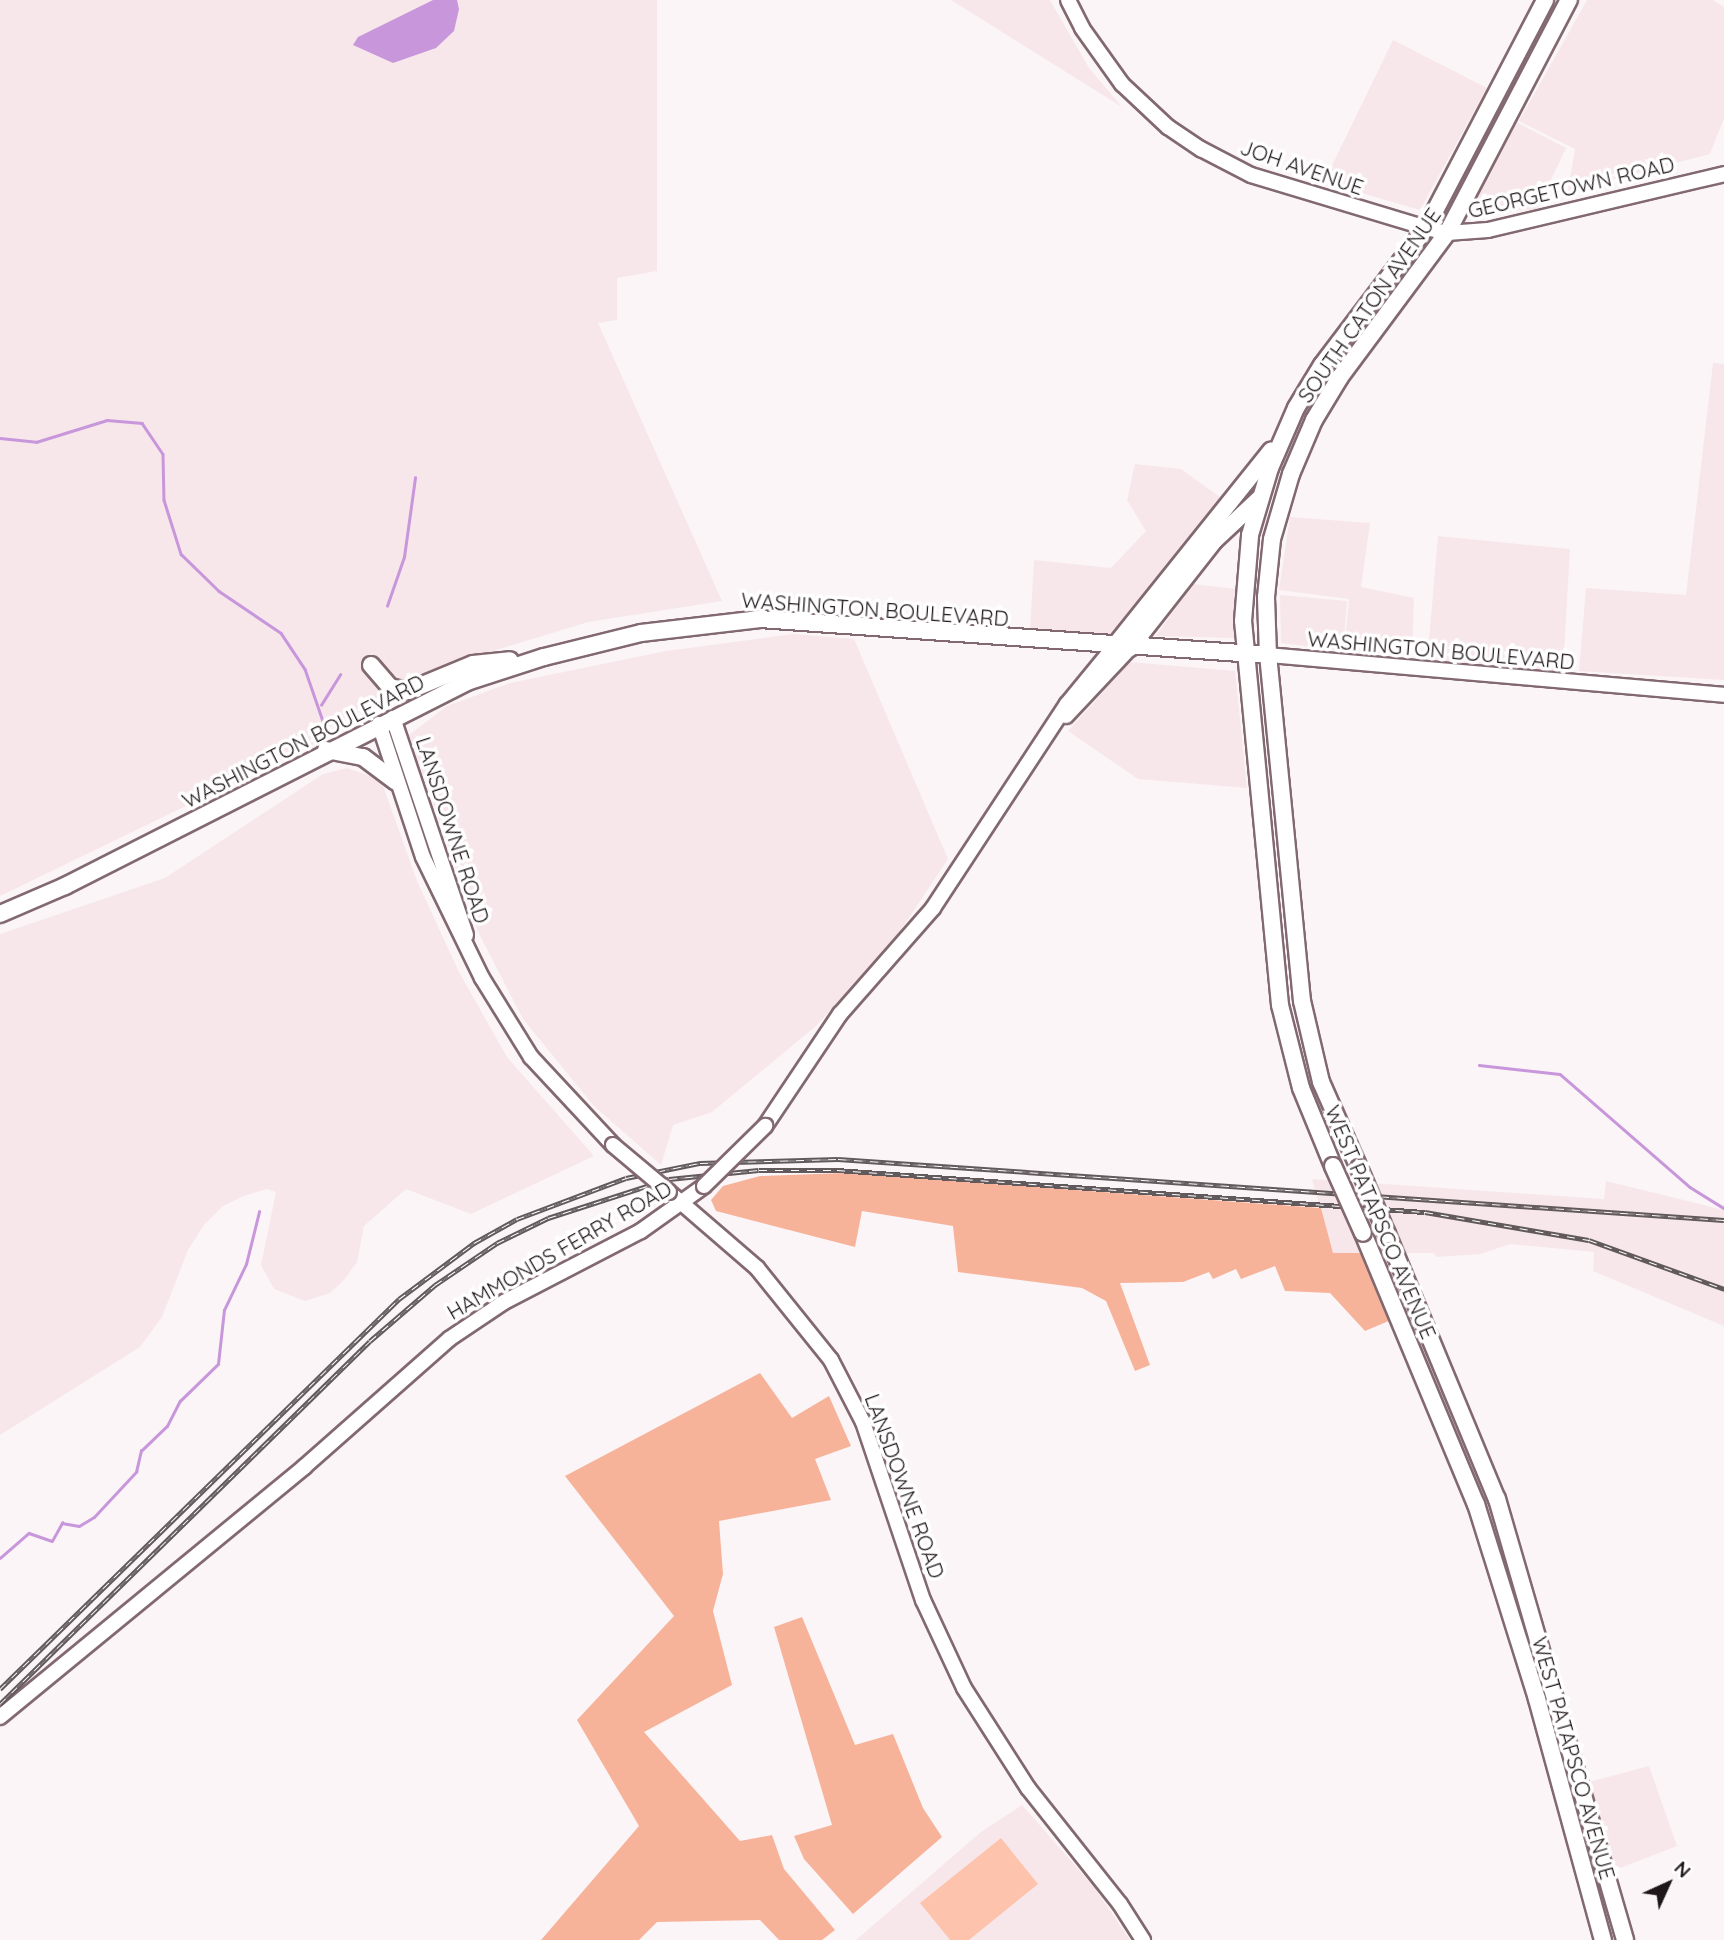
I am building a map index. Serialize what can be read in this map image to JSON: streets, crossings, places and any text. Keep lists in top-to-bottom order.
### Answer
{
  "streets": {
    "main road": ["SOUTH CATON AVENUE", "WASHINGTON BOULEVARD", "WEST PATAPSCO AVENUE"],
    "street": [
      "JOH AVENUE",
      "GEORGETOWN ROAD",
      "LANSDOWNE ROAD",
      "HAMMONDS FERRY ROAD"
    ]
  },
  "crossings": [
    ["JOH AVENUE", "GEORGETOWN ROAD"],
    ["JOH AVENUE", "SOUTH CATON AVENUE"],
    ["GEORGETOWN ROAD", "SOUTH CATON AVENUE"],
    ["SOUTH CATON AVENUE", "WASHINGTON BOULEVARD"],
    ["SOUTH CATON AVENUE", "WEST PATAPSCO AVENUE"],
    ["SOUTH CATON AVENUE", "HAMMONDS FERRY ROAD"],
    ["WASHINGTON BOULEVARD", "LANSDOWNE ROAD"],
    ["WASHINGTON BOULEVARD", "WEST PATAPSCO AVENUE"],
    ["WASHINGTON BOULEVARD", "HAMMONDS FERRY ROAD"],
    ["LANSDOWNE ROAD", "HAMMONDS FERRY ROAD"]
  ],
  "north": "top right"
}
